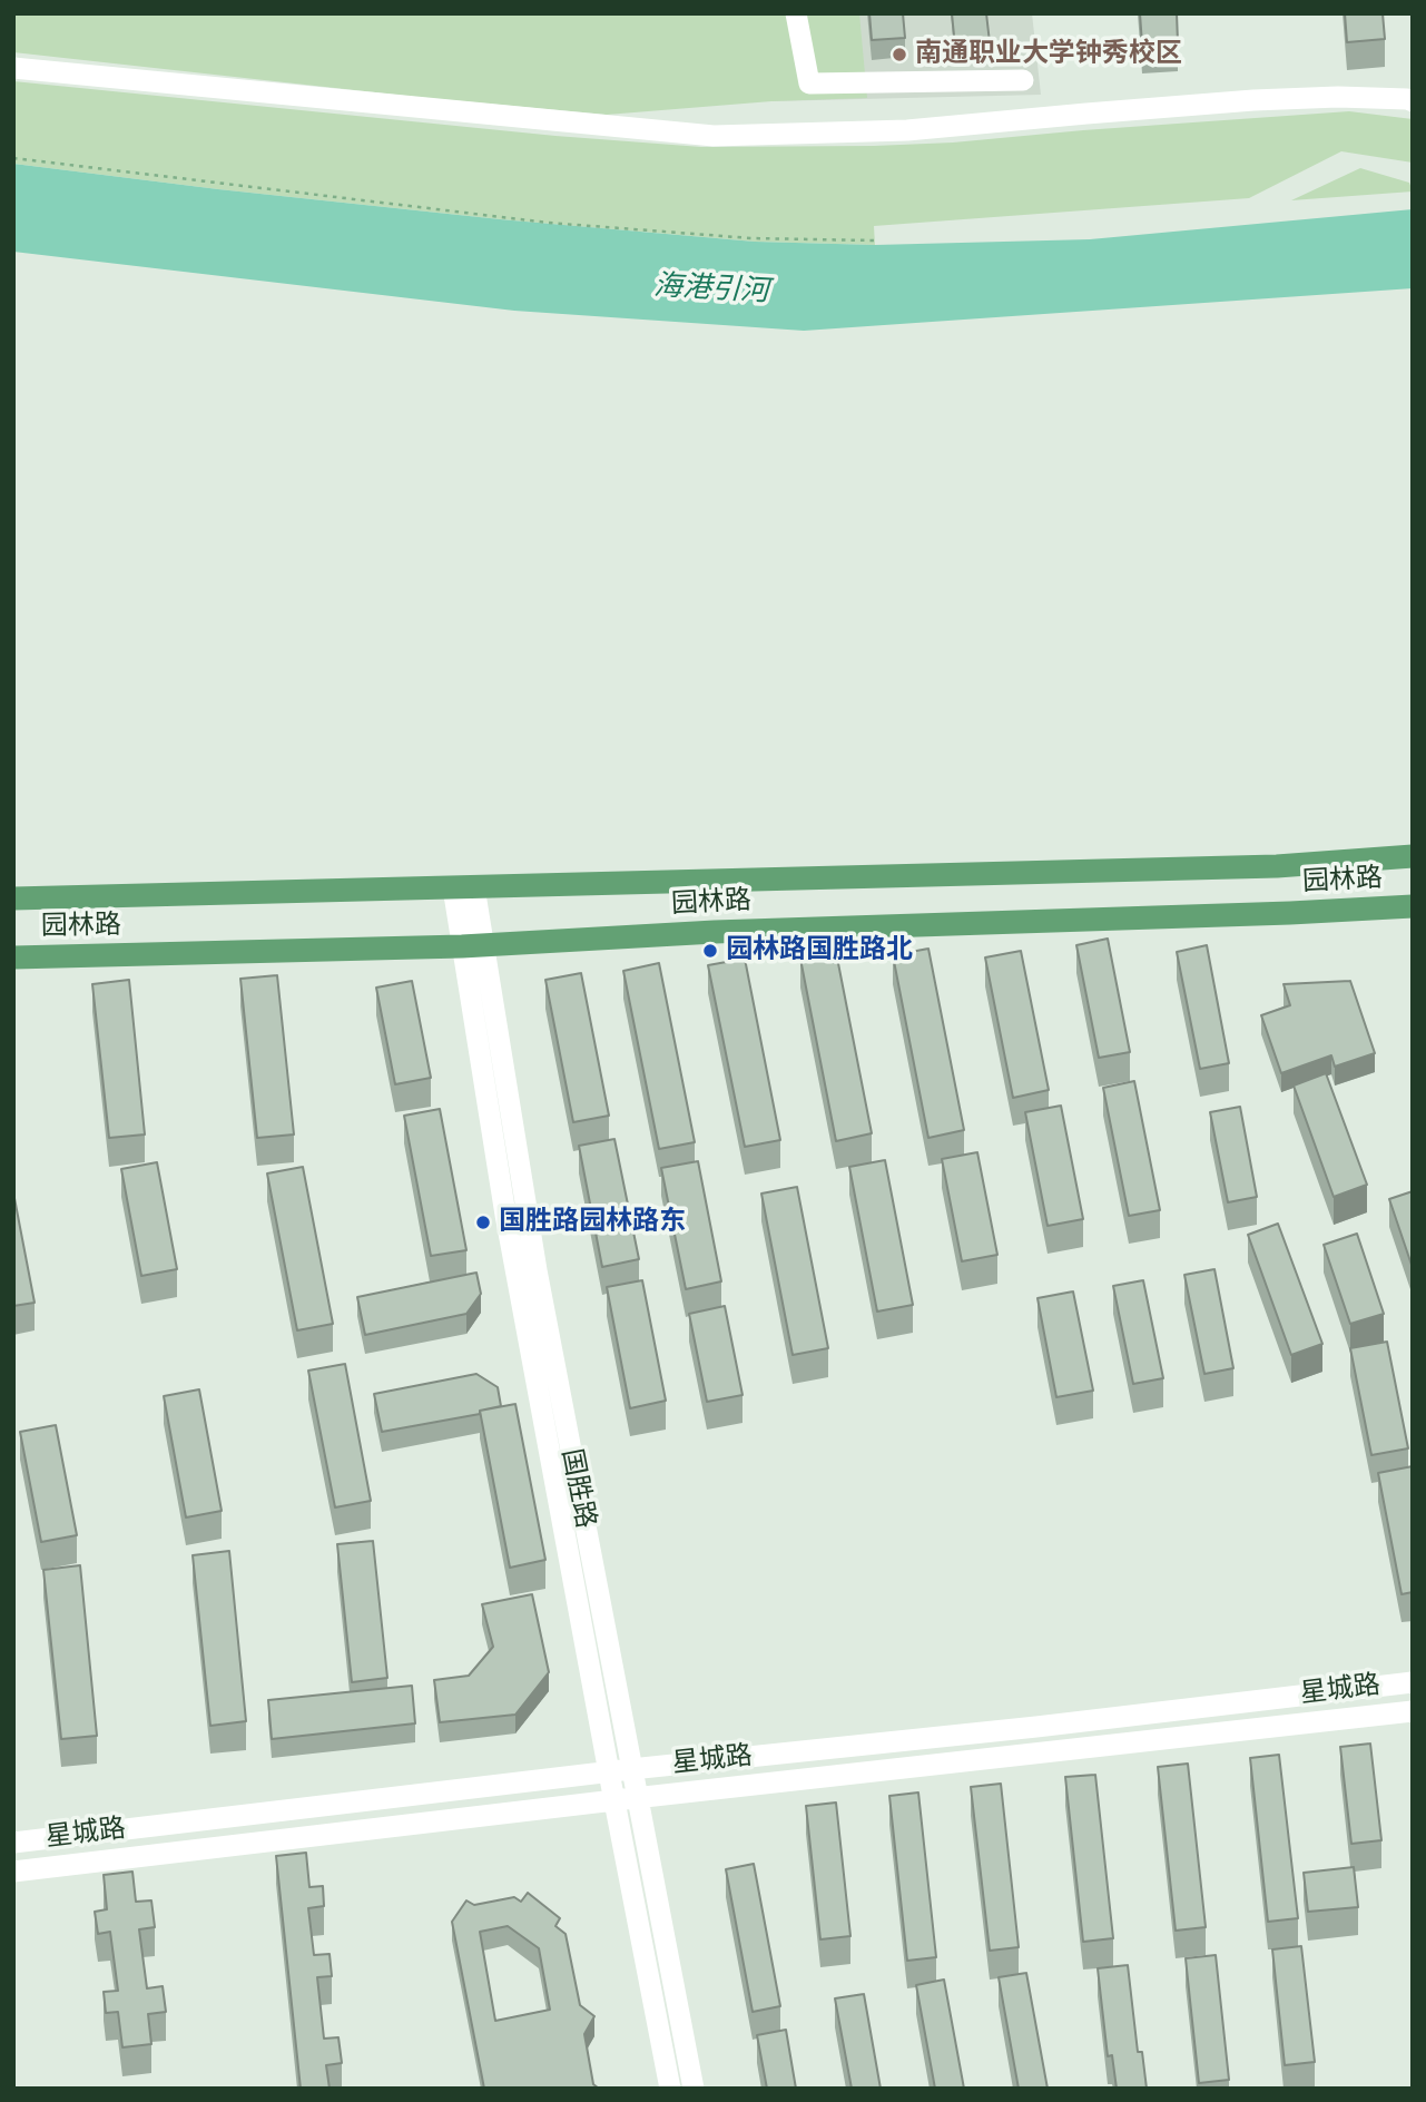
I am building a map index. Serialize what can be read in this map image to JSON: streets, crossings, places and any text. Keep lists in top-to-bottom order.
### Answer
{
  "streets": {
    "main road": ["园林路"],
    "street": ["国胜路", "星城路"]
  },
  "crossings": [
    ["园林路", "国胜路"],
    ["国胜路", "星城路"]
  ],
  "water": ["海港引河"],
  "places": ["南通职业大学钟秀校区", "园林路国胜路北", "国胜路园林路东"]
}
